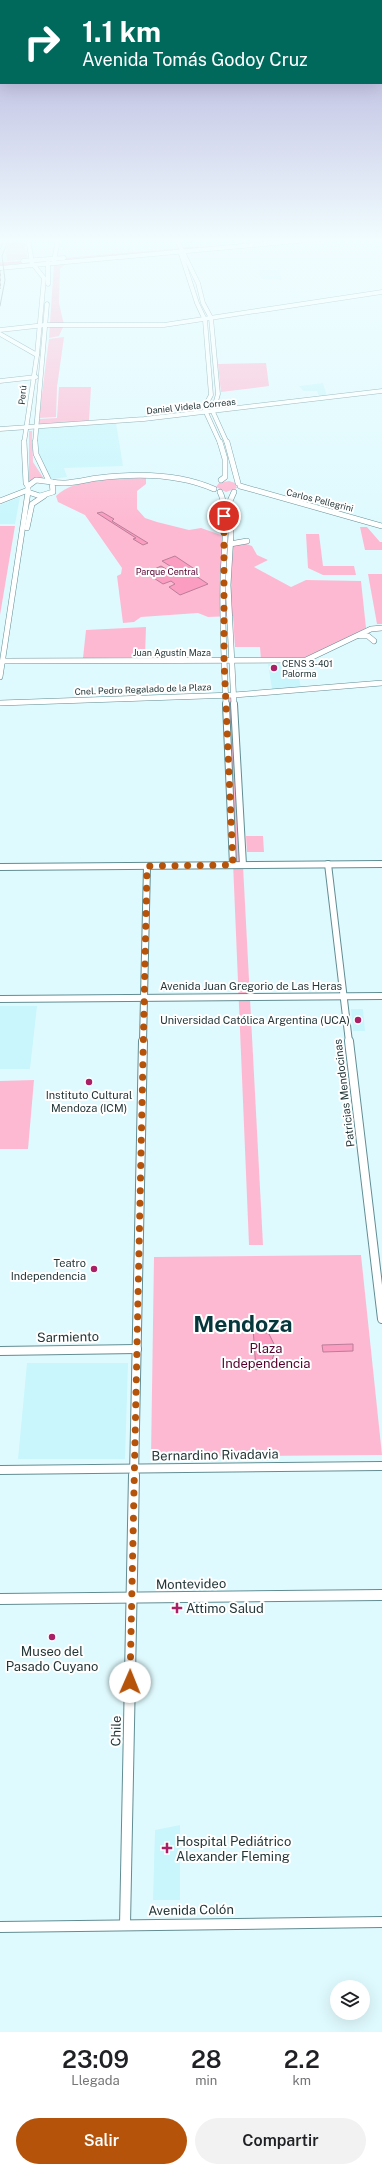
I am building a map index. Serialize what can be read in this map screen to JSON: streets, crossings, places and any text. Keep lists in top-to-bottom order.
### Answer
{
  "streets": {
    "street": [
      "Perú",
      "Daniel Videla Correas",
      "Carlos Pellegrini",
      "Juan Agustín Maza",
      "Cnel. Pedro Regalado de la Plaza",
      "Avenida Juan Gregorio de Las Heras",
      "Patricias Mendocinas",
      "Sarmiento",
      "Bernardino Rivadavia",
      "Montevideo",
      "Chile",
      "Avenida Colón"
    ]
  },
  "crossings": [
    ["Perú", "Daniel Videla Correas"],
    ["Perú", "Juan Agustín Maza"],
    ["Avenida Juan Gregorio de Las Heras", "Patricias Mendocinas"],
    ["Avenida Juan Gregorio de Las Heras", "Chile"],
    ["Sarmiento", "Chile"],
    ["Bernardino Rivadavia", "Chile"],
    ["Montevideo", "Chile"],
    ["Chile", "Avenida Colón"]
  ],
  "districts": ["Mendoza"],
  "parks": ["Parque Central", "Plaza Independencia"],
  "places": {
    "other": [
      "CENS 3-401 Palorma",
      "Universidad Católica Argentina (UCA)",
      "Instituto Cultural Mendoza (ICM)",
      "Teatro Independencia",
      "Museo del Pasado Cuyano"
    ],
    "health": ["Attimo Salud", "Hospital Pediátrico Alexander Fleming"]
  },
  "page": {
    "turn": ["1.1 km", "Avenida Tomás Godoy Cruz"],
    "eta": [
      "23:09",
      "Llegada",
      "28",
      "min",
      "2.2",
      "km"
    ],
    "buttons": ["Salir", "Compartir"]
  }
}
